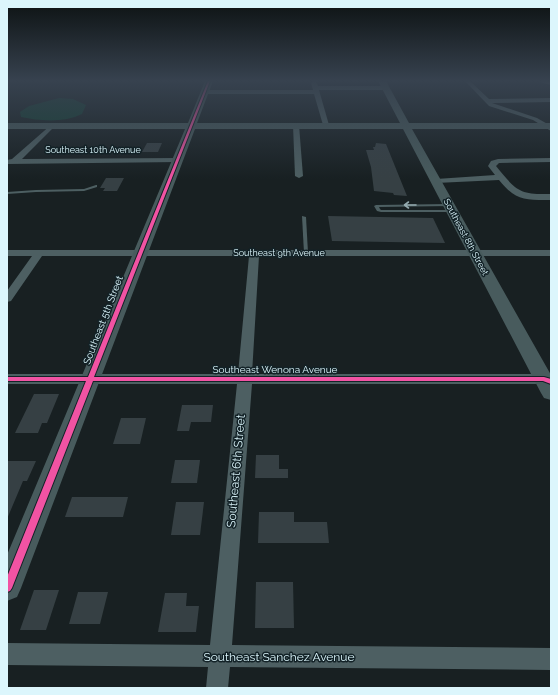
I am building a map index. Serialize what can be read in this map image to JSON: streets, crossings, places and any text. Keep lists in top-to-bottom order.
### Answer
{
  "streets": {
    "street": [
      "Southeast 10th Avenue",
      "Southeast 8th Street",
      "Southeast 9th Avenue",
      "Southeast 5th Street",
      "Southeast Wenona Avenue",
      "Southeast 6th Street",
      "Southeast Sanchez Avenue"
    ]
  },
  "crossings": [
    ["Southeast 10th Avenue", "Southeast 5th Street"],
    ["Southeast 8th Street", "Southeast 9th Avenue"],
    ["Southeast 8th Street", "Southeast Wenona Avenue"],
    ["Southeast 9th Avenue", "Southeast 5th Street"],
    ["Southeast 9th Avenue", "Southeast 6th Street"],
    ["Southeast 5th Street", "Southeast Wenona Avenue"],
    ["Southeast Wenona Avenue", "Southeast 6th Street"],
    ["Southeast 6th Street", "Southeast Sanchez Avenue"]
  ]
}
